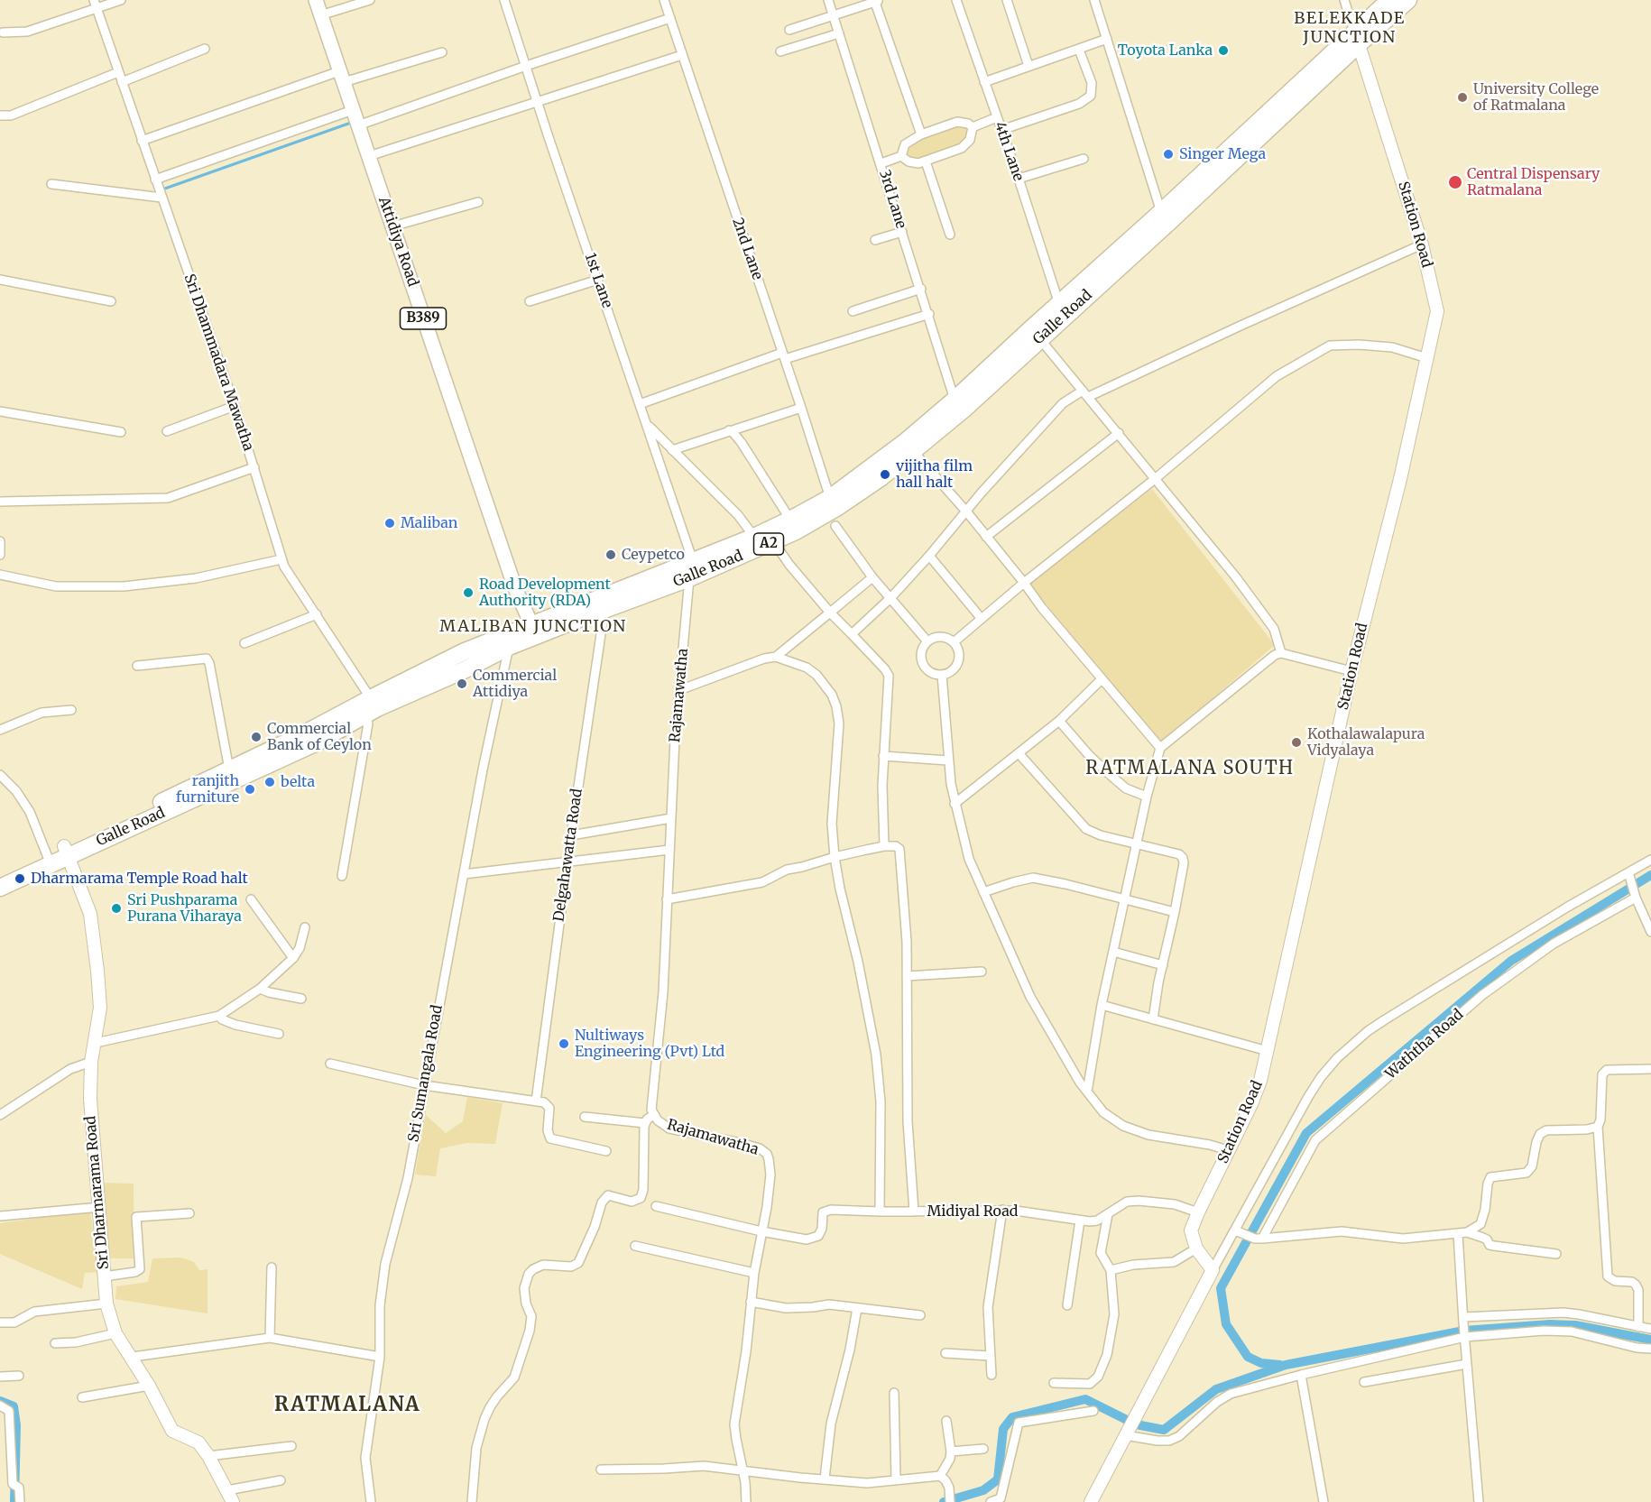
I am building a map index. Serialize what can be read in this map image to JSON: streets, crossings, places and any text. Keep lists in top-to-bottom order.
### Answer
{
  "streets": {
    "highway": ["Galle Road", "A2"],
    "main road": ["Attidiya Road", "B389"],
    "street": [
      "4th Lane",
      "3rd Lane",
      "Station Road",
      "2nd Lane",
      "1st Lane",
      "Sri Dhammadara Mawatha",
      "Rajamawatha",
      "Delgahawatta Road",
      "Waththa Road",
      "Sri Sumangala Road",
      "Sri Dharmarama Road",
      "Midiyal Road"
    ]
  },
  "crossings": [
    ["4th Lane", "Galle Road"],
    ["3rd Lane", "Galle Road"],
    ["Station Road", "Galle Road"],
    ["Station Road", "Midiyal Road"],
    ["Attidiya Road", "Galle Road"],
    ["2nd Lane", "Galle Road"],
    ["1st Lane", "Galle Road"],
    ["Galle Road", "Sri Dhammadara Mawatha"],
    ["Galle Road", "Rajamawatha"],
    ["Galle Road", "Delgahawatta Road"],
    ["Galle Road", "Sri Sumangala Road"],
    ["Galle Road", "Sri Dharmarama Road"],
    ["Rajamawatha", "Midiyal Road"]
  ],
  "districts": [
    "BELEKKADE JUNCTION",
    "MALIBAN JUNCTION",
    "RATMALANA SOUTH",
    "RATMALANA"
  ],
  "places": [
    "Toyota Lanka",
    "University College of Ratmalana",
    "Singer Mega",
    "Central Dispensary Ratmalana",
    "vijitha film hall halt",
    "Maliban",
    "Ceypetco",
    "Road Development Authority (RDA)",
    "Commercial Attidiya",
    "Commercial Bank of Ceylon",
    "Kothalawalapura Vidyalaya",
    "belta",
    "ranjith furniture",
    "Dharmarama Temple Road halt",
    "Sri Pushparama Purana Viharaya",
    "Nultiways Engineering (Pvt) Ltd"
  ]
}
